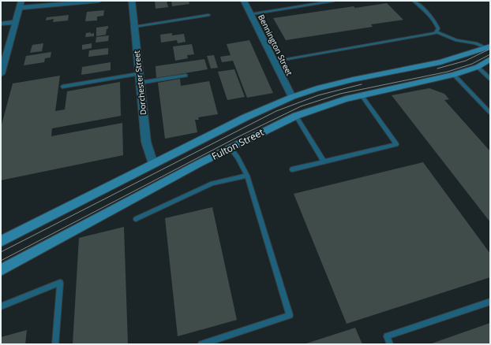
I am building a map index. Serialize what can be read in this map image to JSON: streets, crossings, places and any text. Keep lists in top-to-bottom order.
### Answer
{
  "streets": {
    "main road": ["Fulton Street"],
    "street": ["Bennington Street", "Dorchester Street"]
  }
}
